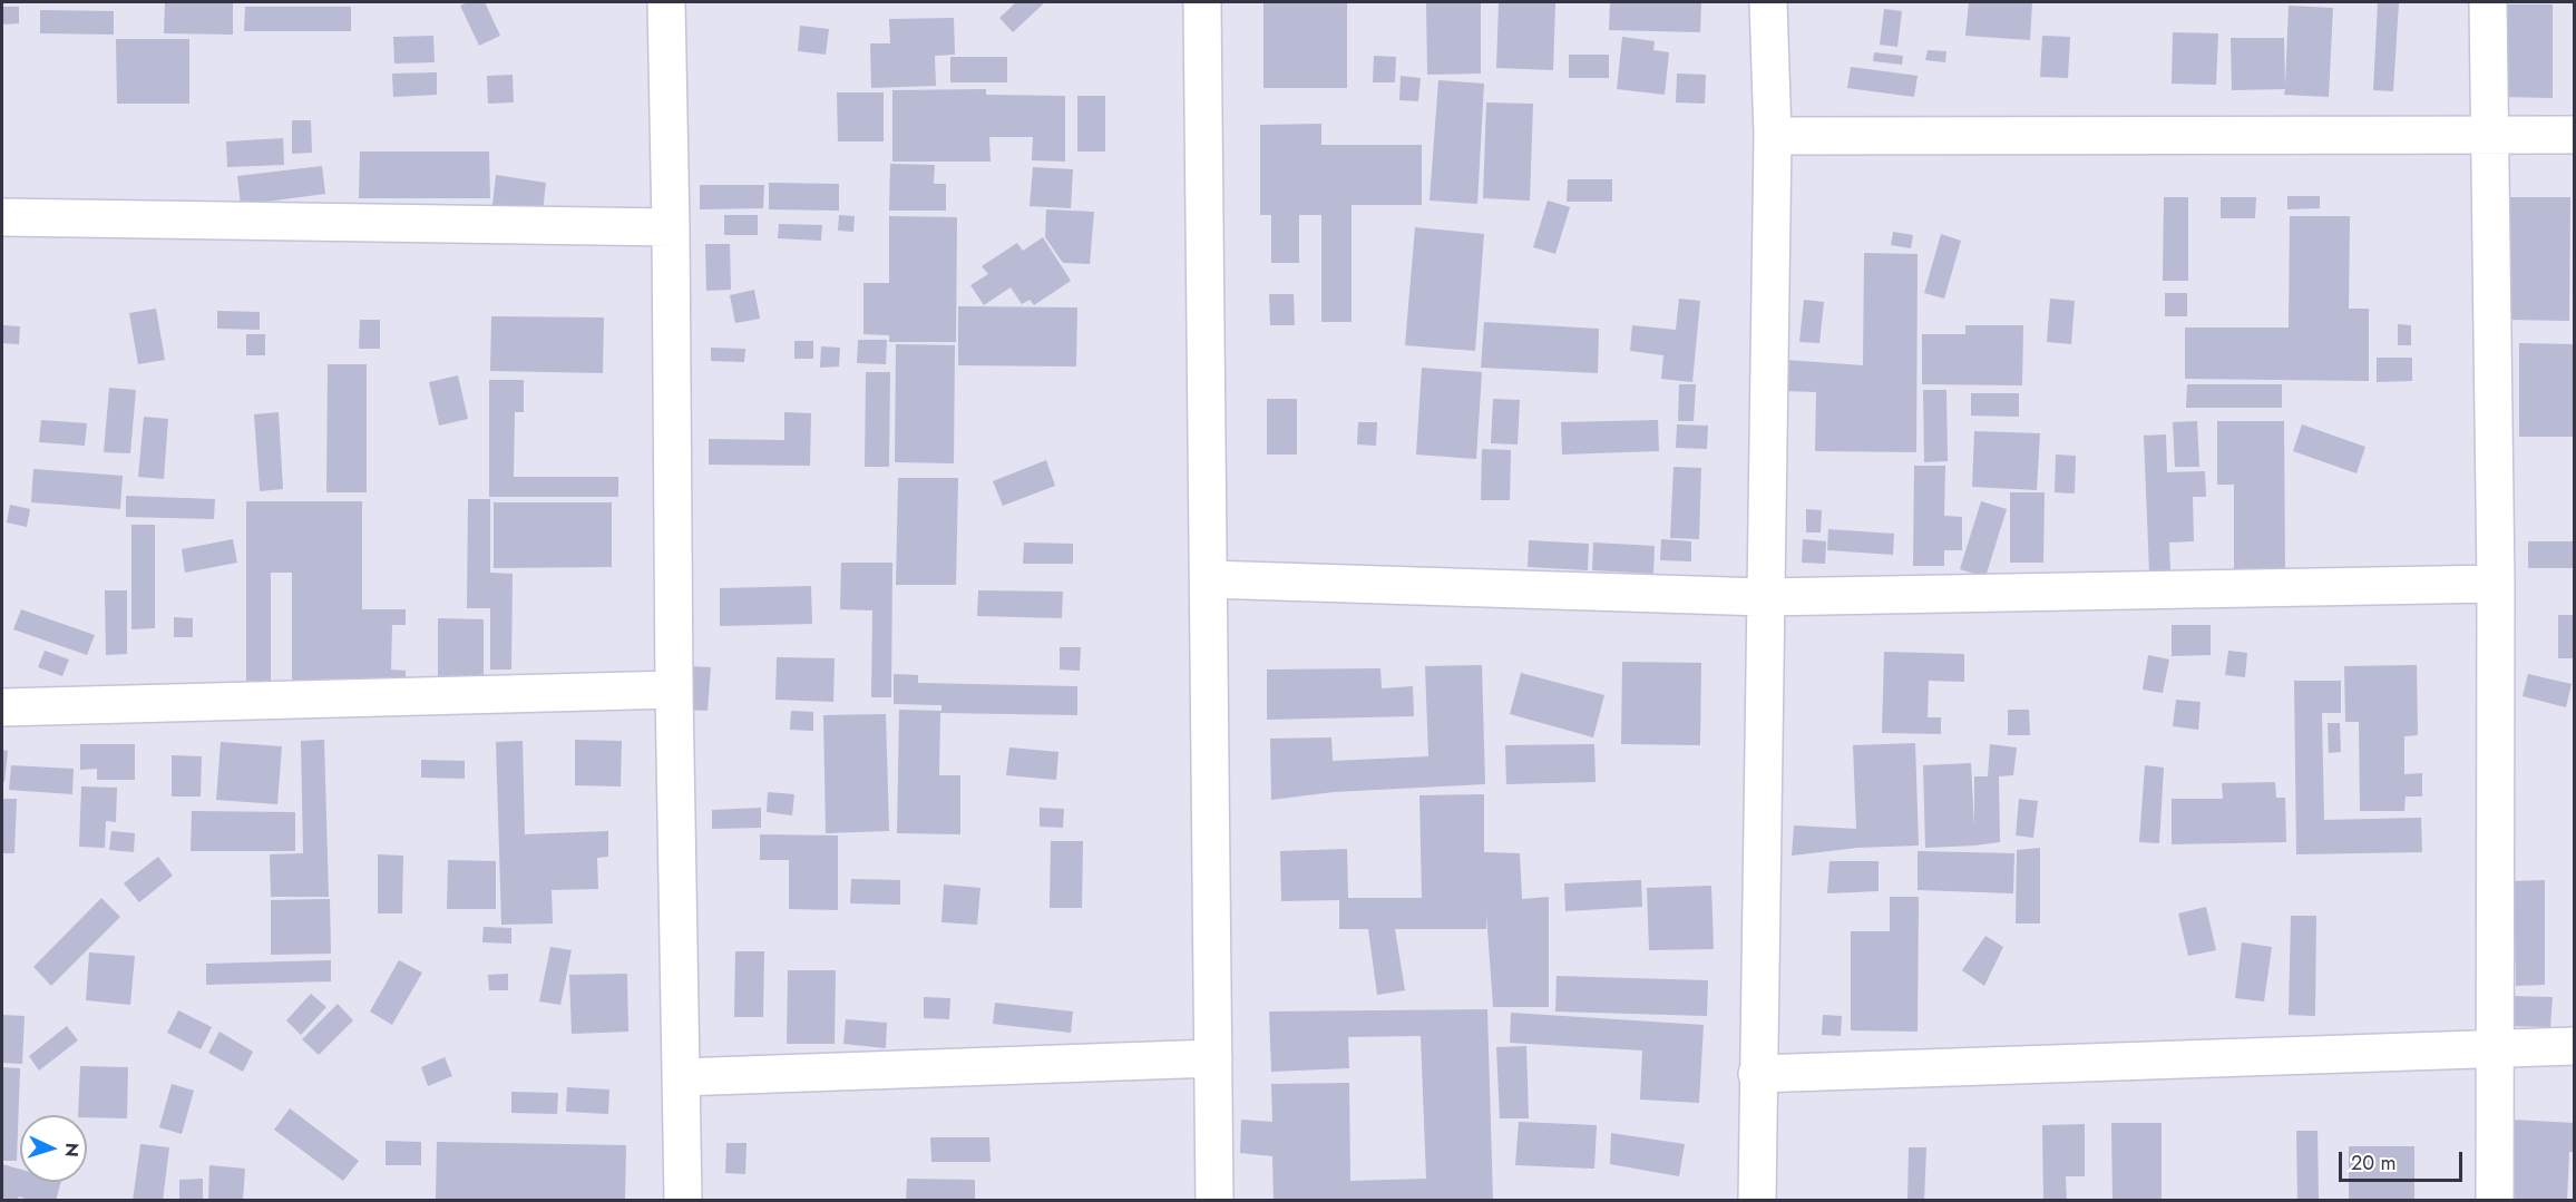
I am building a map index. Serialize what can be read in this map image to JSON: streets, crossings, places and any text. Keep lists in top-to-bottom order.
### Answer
{
  "scale_bar": "20 m",
  "north": "right"
}
